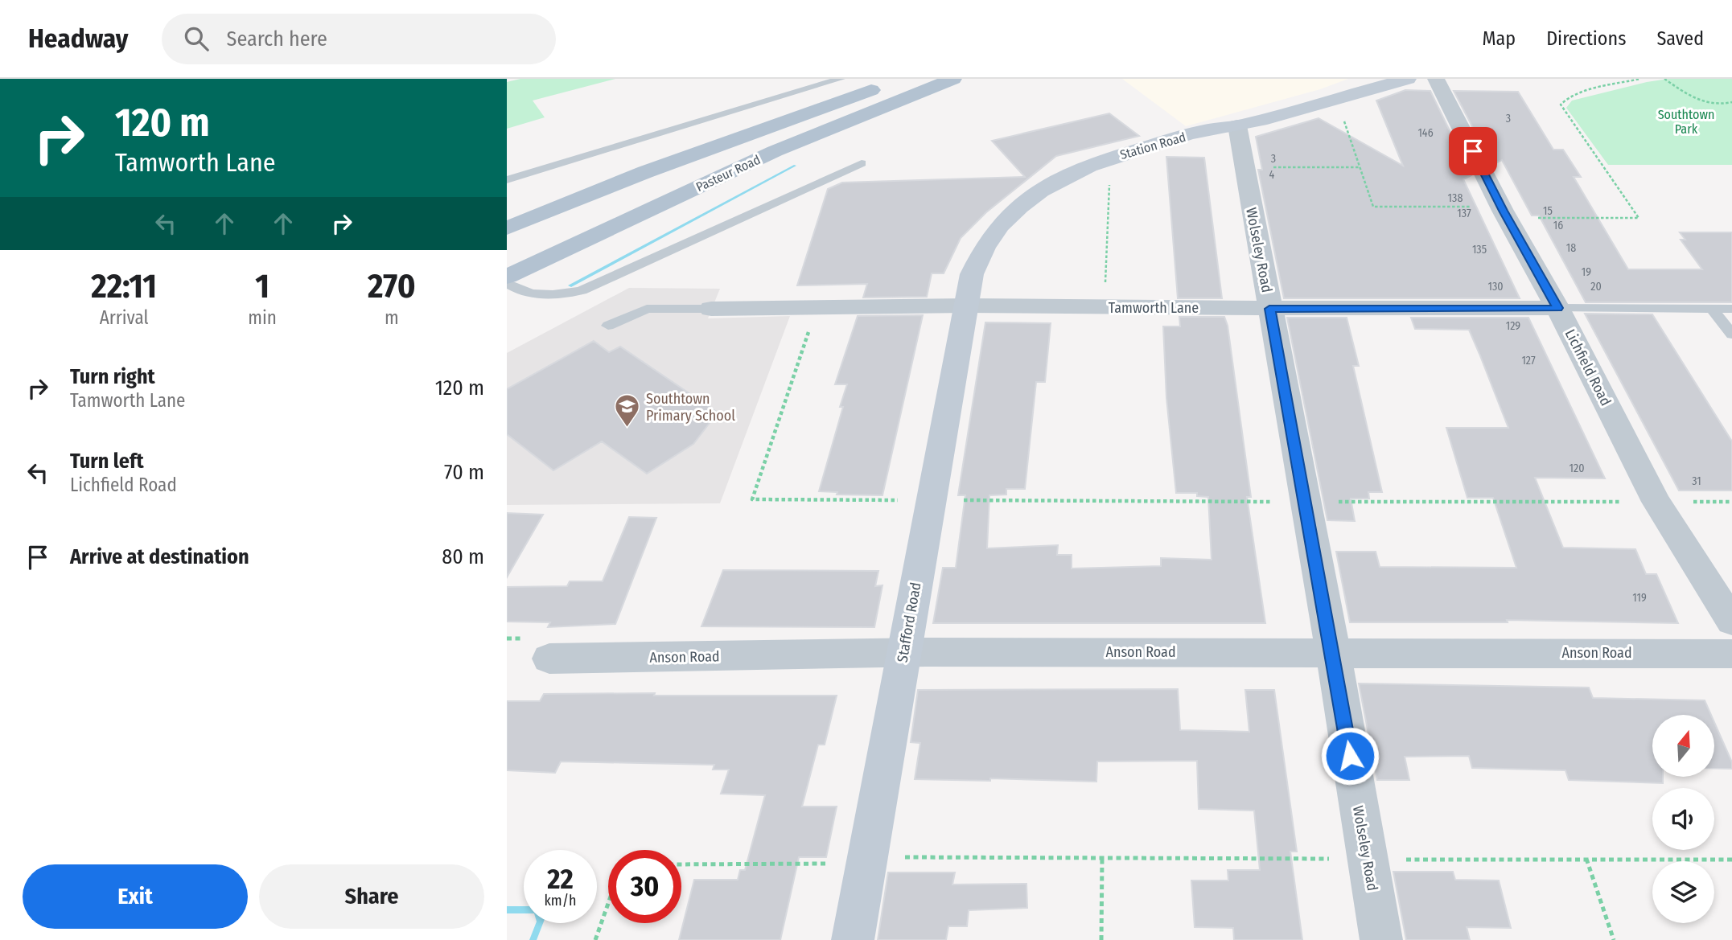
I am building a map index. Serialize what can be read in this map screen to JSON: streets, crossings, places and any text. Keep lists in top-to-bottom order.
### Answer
{
  "streets": {
    "main road": ["Pasteur Road"],
    "street": [
      "Station Road",
      "Wolseley Road",
      "Tamworth Lane",
      "Lichfield Road",
      "Stafford Road",
      "Anson Road"
    ]
  },
  "crossings": [
    ["Station Road", "Wolseley Road"],
    ["Station Road", "Tamworth Lane"],
    ["Station Road", "Stafford Road"],
    ["Wolseley Road", "Tamworth Lane"],
    ["Wolseley Road", "Anson Road"],
    ["Tamworth Lane", "Lichfield Road"],
    ["Tamworth Lane", "Stafford Road"],
    ["Stafford Road", "Anson Road"]
  ],
  "parks": ["Southtown Park"],
  "places": {
    "school or university": ["Southtown Primary School"]
  },
  "house_numbers": [
    "3",
    "146",
    "3",
    "4",
    "138",
    "15",
    "137",
    "16",
    "18",
    "135",
    "19",
    "130",
    "20",
    "129",
    "127",
    "120",
    "31",
    "119"
  ],
  "north": "top",
  "page": {
    "header": "Headway",
    "search": "Search here",
    "nav": ["Map", "Directions", "Saved"],
    "turn": ["120 m", "Tamworth Lane"],
    "eta": [
      "22:11",
      "Arrival",
      "1",
      "min",
      "270",
      "m"
    ],
    "list": [
      {
        "name": "Turn right",
        "note": "Tamworth Lane",
        "value": "120 m"
      },
      {
        "name": "Turn left",
        "note": "Lichfield Road",
        "value": "70 m"
      },
      {
        "name": "Arrive at destination",
        "value": "80 m"
      }
    ],
    "speed": "22 km/h",
    "limit": "30",
    "buttons": ["Exit", "Share"]
  }
}
